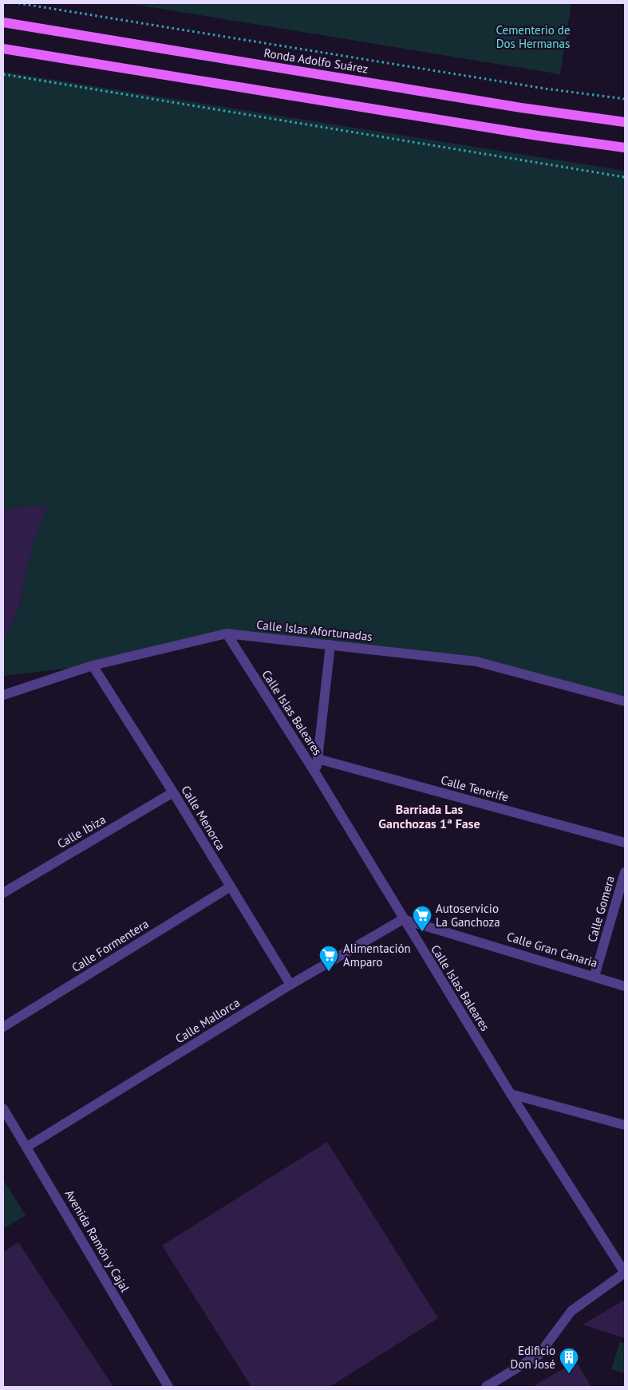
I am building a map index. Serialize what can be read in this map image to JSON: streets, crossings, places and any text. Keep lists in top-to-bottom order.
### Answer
{
  "streets": {
    "main road": ["Ronda Adolfo Suárez"],
    "street": [
      "Calle Islas Afortunadas",
      "Calle Islas Baleares",
      "Calle Tenerife",
      "Calle Menorca",
      "Calle Ibiza",
      "Calle Gomera",
      "Calle Formentera",
      "Calle Gran Canaria",
      "Calle Mallorca",
      "Avenida Ramón y Cajal"
    ]
  },
  "crossings": [
    ["Calle Islas Afortunadas", "Calle Islas Baleares"],
    ["Calle Islas Afortunadas", "Calle Menorca"],
    ["Calle Islas Baleares", "Calle Gran Canaria"],
    ["Calle Islas Baleares", "Calle Mallorca"],
    ["Calle Menorca", "Calle Ibiza"],
    ["Calle Menorca", "Calle Formentera"],
    ["Calle Menorca", "Calle Mallorca"],
    ["Calle Gomera", "Calle Gran Canaria"],
    ["Calle Gran Canaria", "Calle Mallorca"],
    ["Calle Mallorca", "Avenida Ramón y Cajal"]
  ],
  "districts": ["Barriada Las Ganchozas 1ª Fase"],
  "parks": ["Cementerio de Dos Hermanas"],
  "places": {
    "supermarket": ["Autoservicio La Ganchoza", "Alimentación Amparo"],
    "building": ["Edificio Don José"]
  }
}
